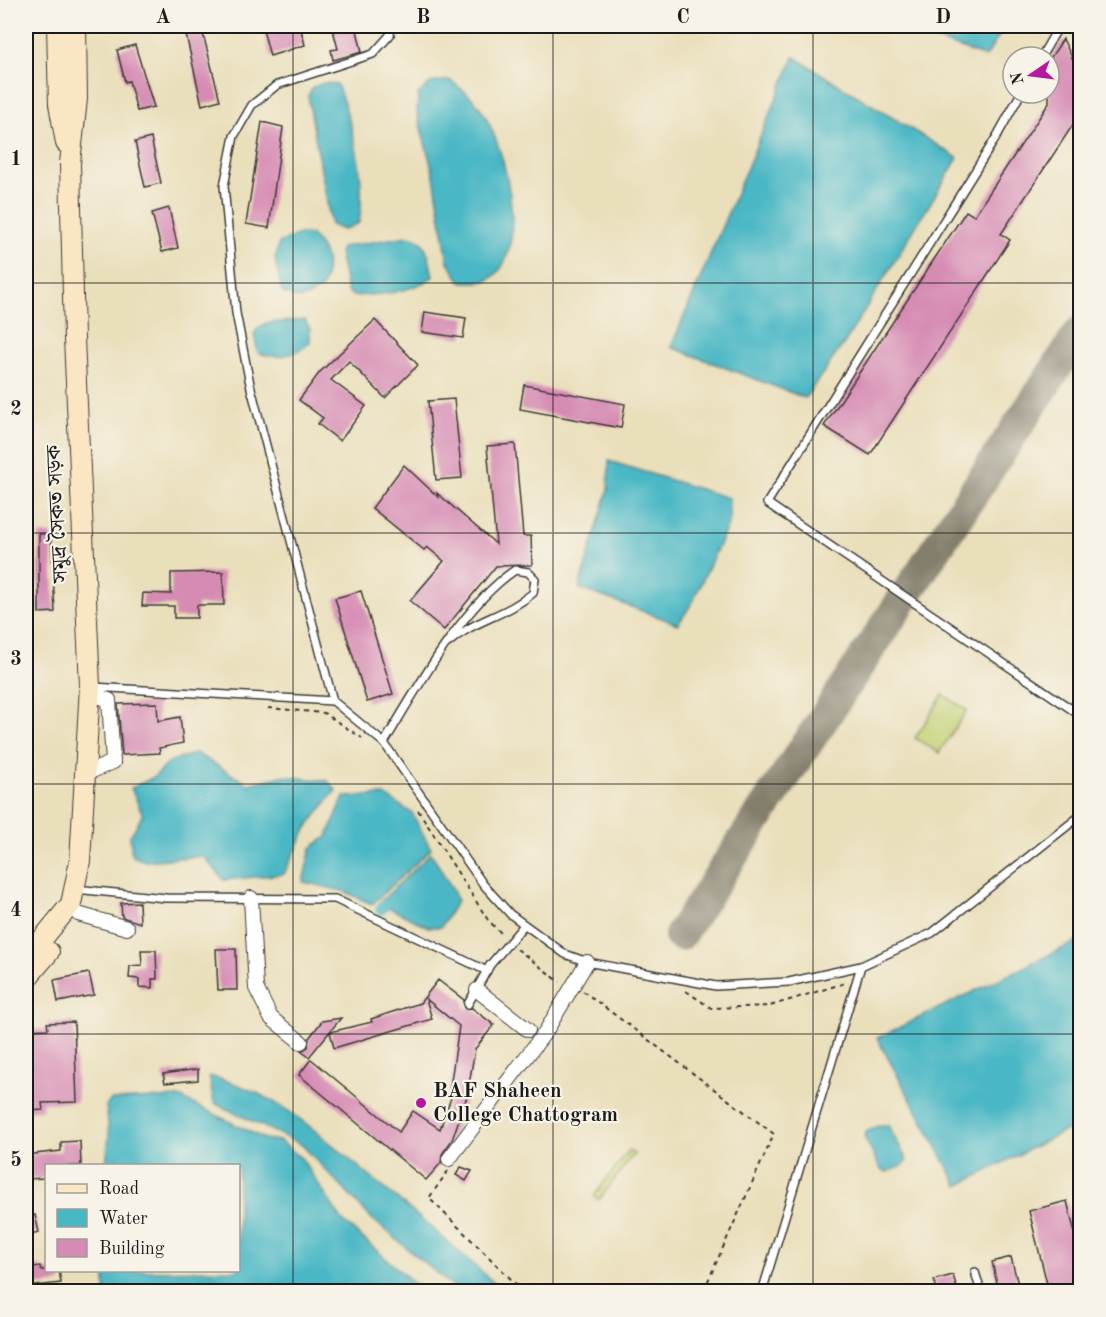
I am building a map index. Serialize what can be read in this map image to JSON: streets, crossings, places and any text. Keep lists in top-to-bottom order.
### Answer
{
  "streets": {
    "main road": ["সমুদ্র সৈকত সড়ক"]
  },
  "places": ["BAF Shaheen College Chattogram"],
  "legend": ["Road", "Water", "Building"],
  "north": "left",
  "grid": {
    "columns": [
      "A",
      "B",
      "C",
      "D"
    ],
    "rows": [
      "1",
      "2",
      "3",
      "4",
      "5"
    ]
  }
}
